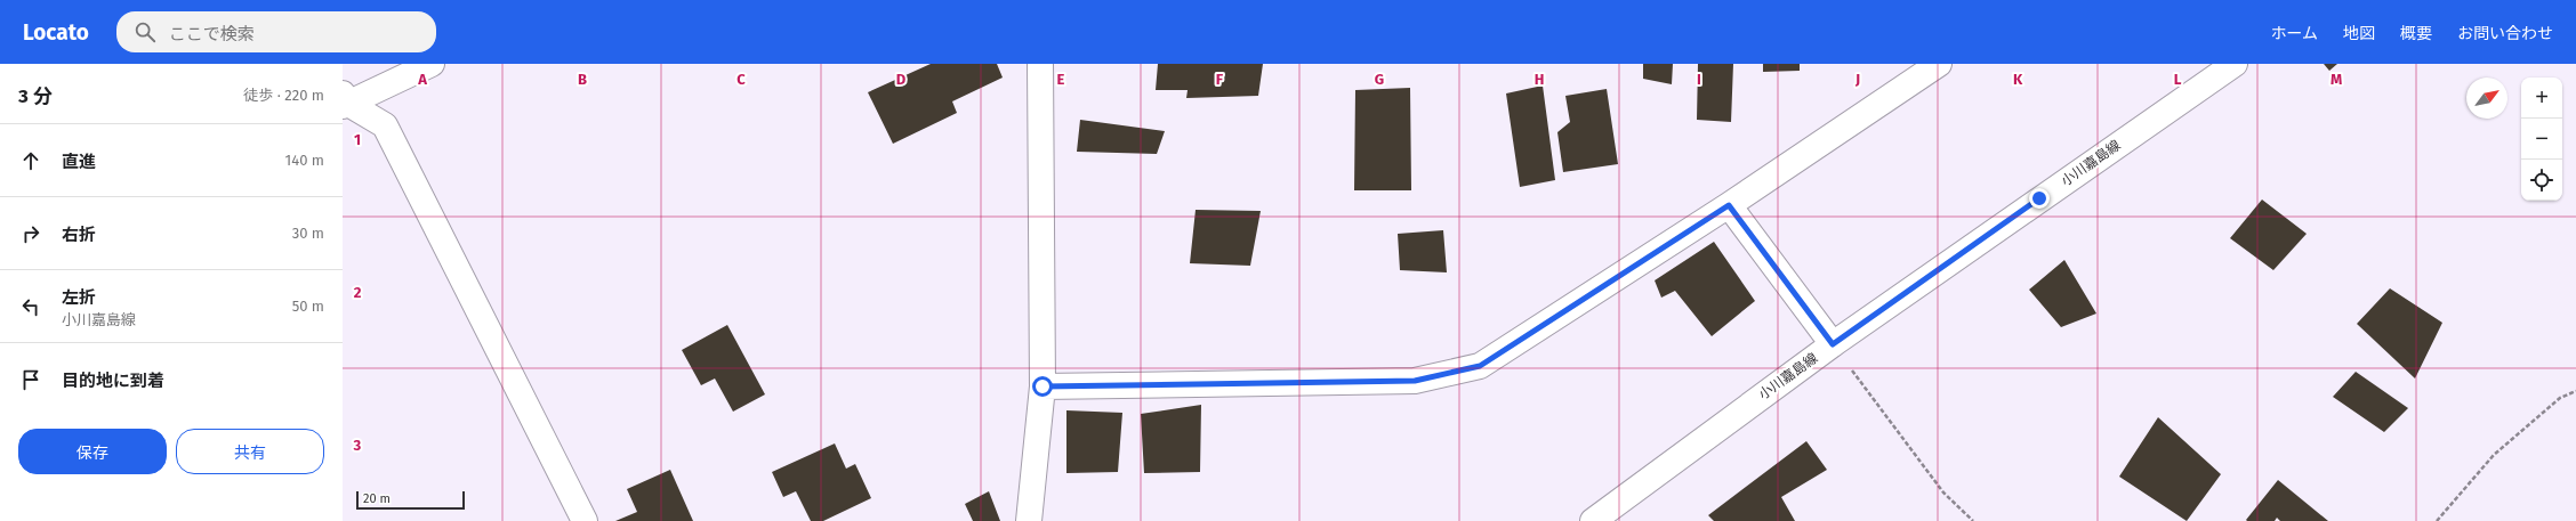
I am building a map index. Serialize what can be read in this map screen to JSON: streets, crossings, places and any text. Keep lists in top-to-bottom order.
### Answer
{
  "streets": {
    "street": ["小川嘉島線"]
  },
  "scale_bar": "20 m",
  "north": "top right",
  "page": {
    "header": "Locato",
    "search": "ここで検索",
    "nav": [
      "ホーム",
      "地図",
      "概要",
      "お問い合わせ"
    ],
    "heading": ["3 分", "徒歩 · 220 m"],
    "map_buttons": ["+", "−"],
    "list": [
      ["直進", "140 m"],
      ["右折", "30 m"],
      ["左折", "小川嘉島線", "50 m"],
      "目的地に到着"
    ],
    "buttons": ["保存", "共有"],
    "scale": "20 m"
  },
  "grid": {
    "columns": [
      "A",
      "B",
      "C",
      "D",
      "E",
      "F",
      "G",
      "H",
      "I",
      "J",
      "K",
      "L",
      "M"
    ],
    "rows": ["1", "2", "3"]
  }
}
